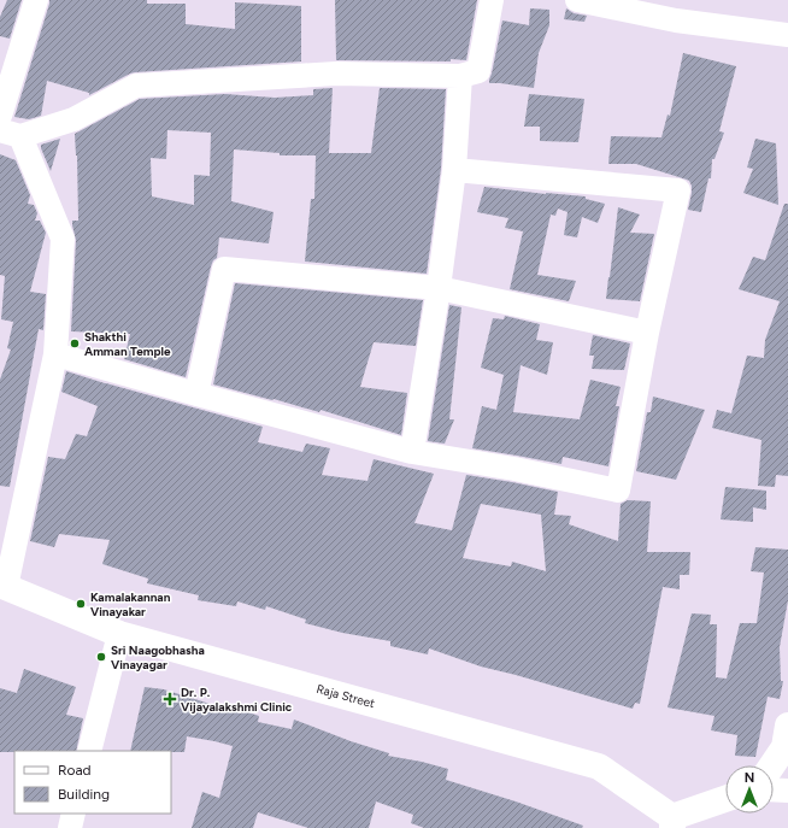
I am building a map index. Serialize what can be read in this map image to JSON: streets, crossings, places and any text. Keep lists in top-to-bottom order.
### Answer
{
  "streets": {
    "main road": ["Raja Street"]
  },
  "places": {
    "other": ["Shakthi Amman Temple", "Kamalakannan Vinayakar", "Sri Naagobhasha Vinayagar"],
    "health": ["Dr. P. Vijayalakshmi Clinic"]
  },
  "legend": ["Road", "Building"],
  "north": "top"
}
